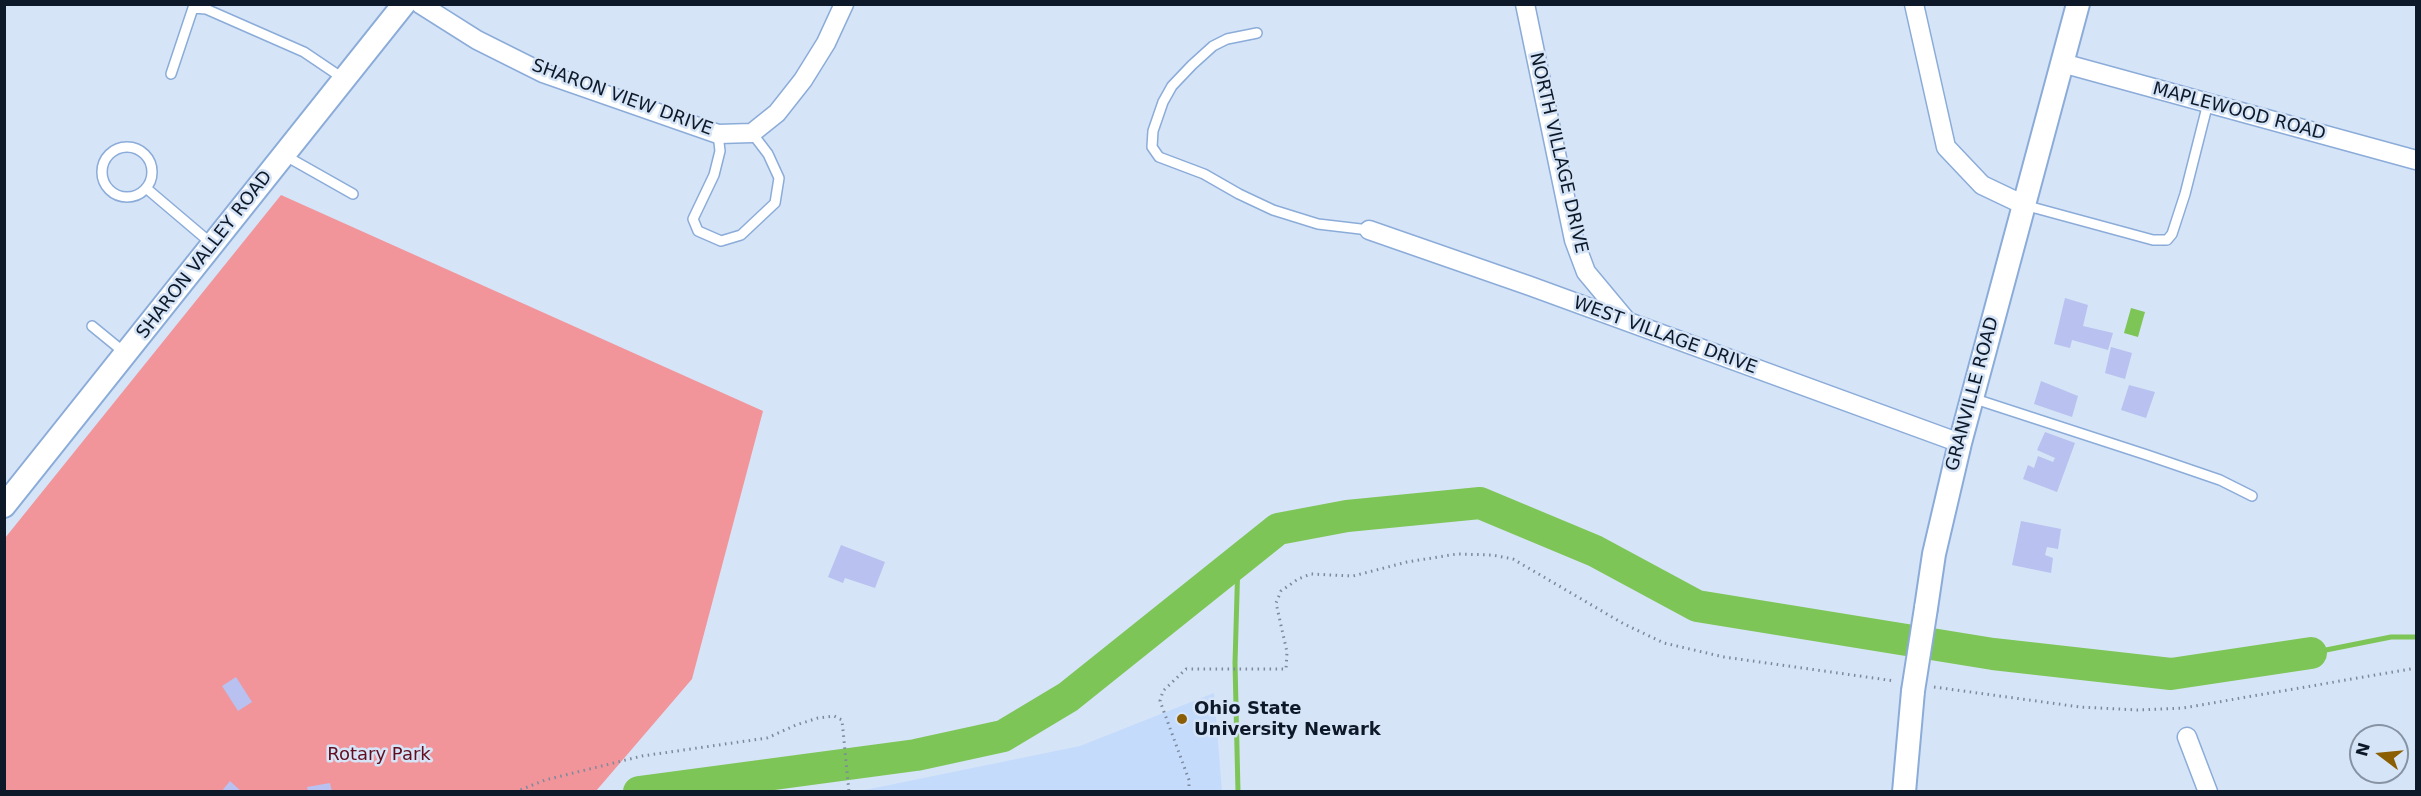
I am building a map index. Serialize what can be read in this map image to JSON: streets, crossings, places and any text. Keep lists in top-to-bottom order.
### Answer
{
  "streets": {
    "street": [
      "SHARON VIEW DRIVE",
      "MAPLEWOOD ROAD",
      "NORTH VILLAGE DRIVE",
      "SHARON VALLEY ROAD",
      "WEST VILLAGE DRIVE",
      "GRANVILLE ROAD"
    ]
  },
  "crossings": [
    ["MAPLEWOOD ROAD", "GRANVILLE ROAD"],
    ["NORTH VILLAGE DRIVE", "WEST VILLAGE DRIVE"],
    ["WEST VILLAGE DRIVE", "GRANVILLE ROAD"]
  ],
  "parks": ["Rotary Park"],
  "places": ["Ohio State University Newark"],
  "north": "left"
}
